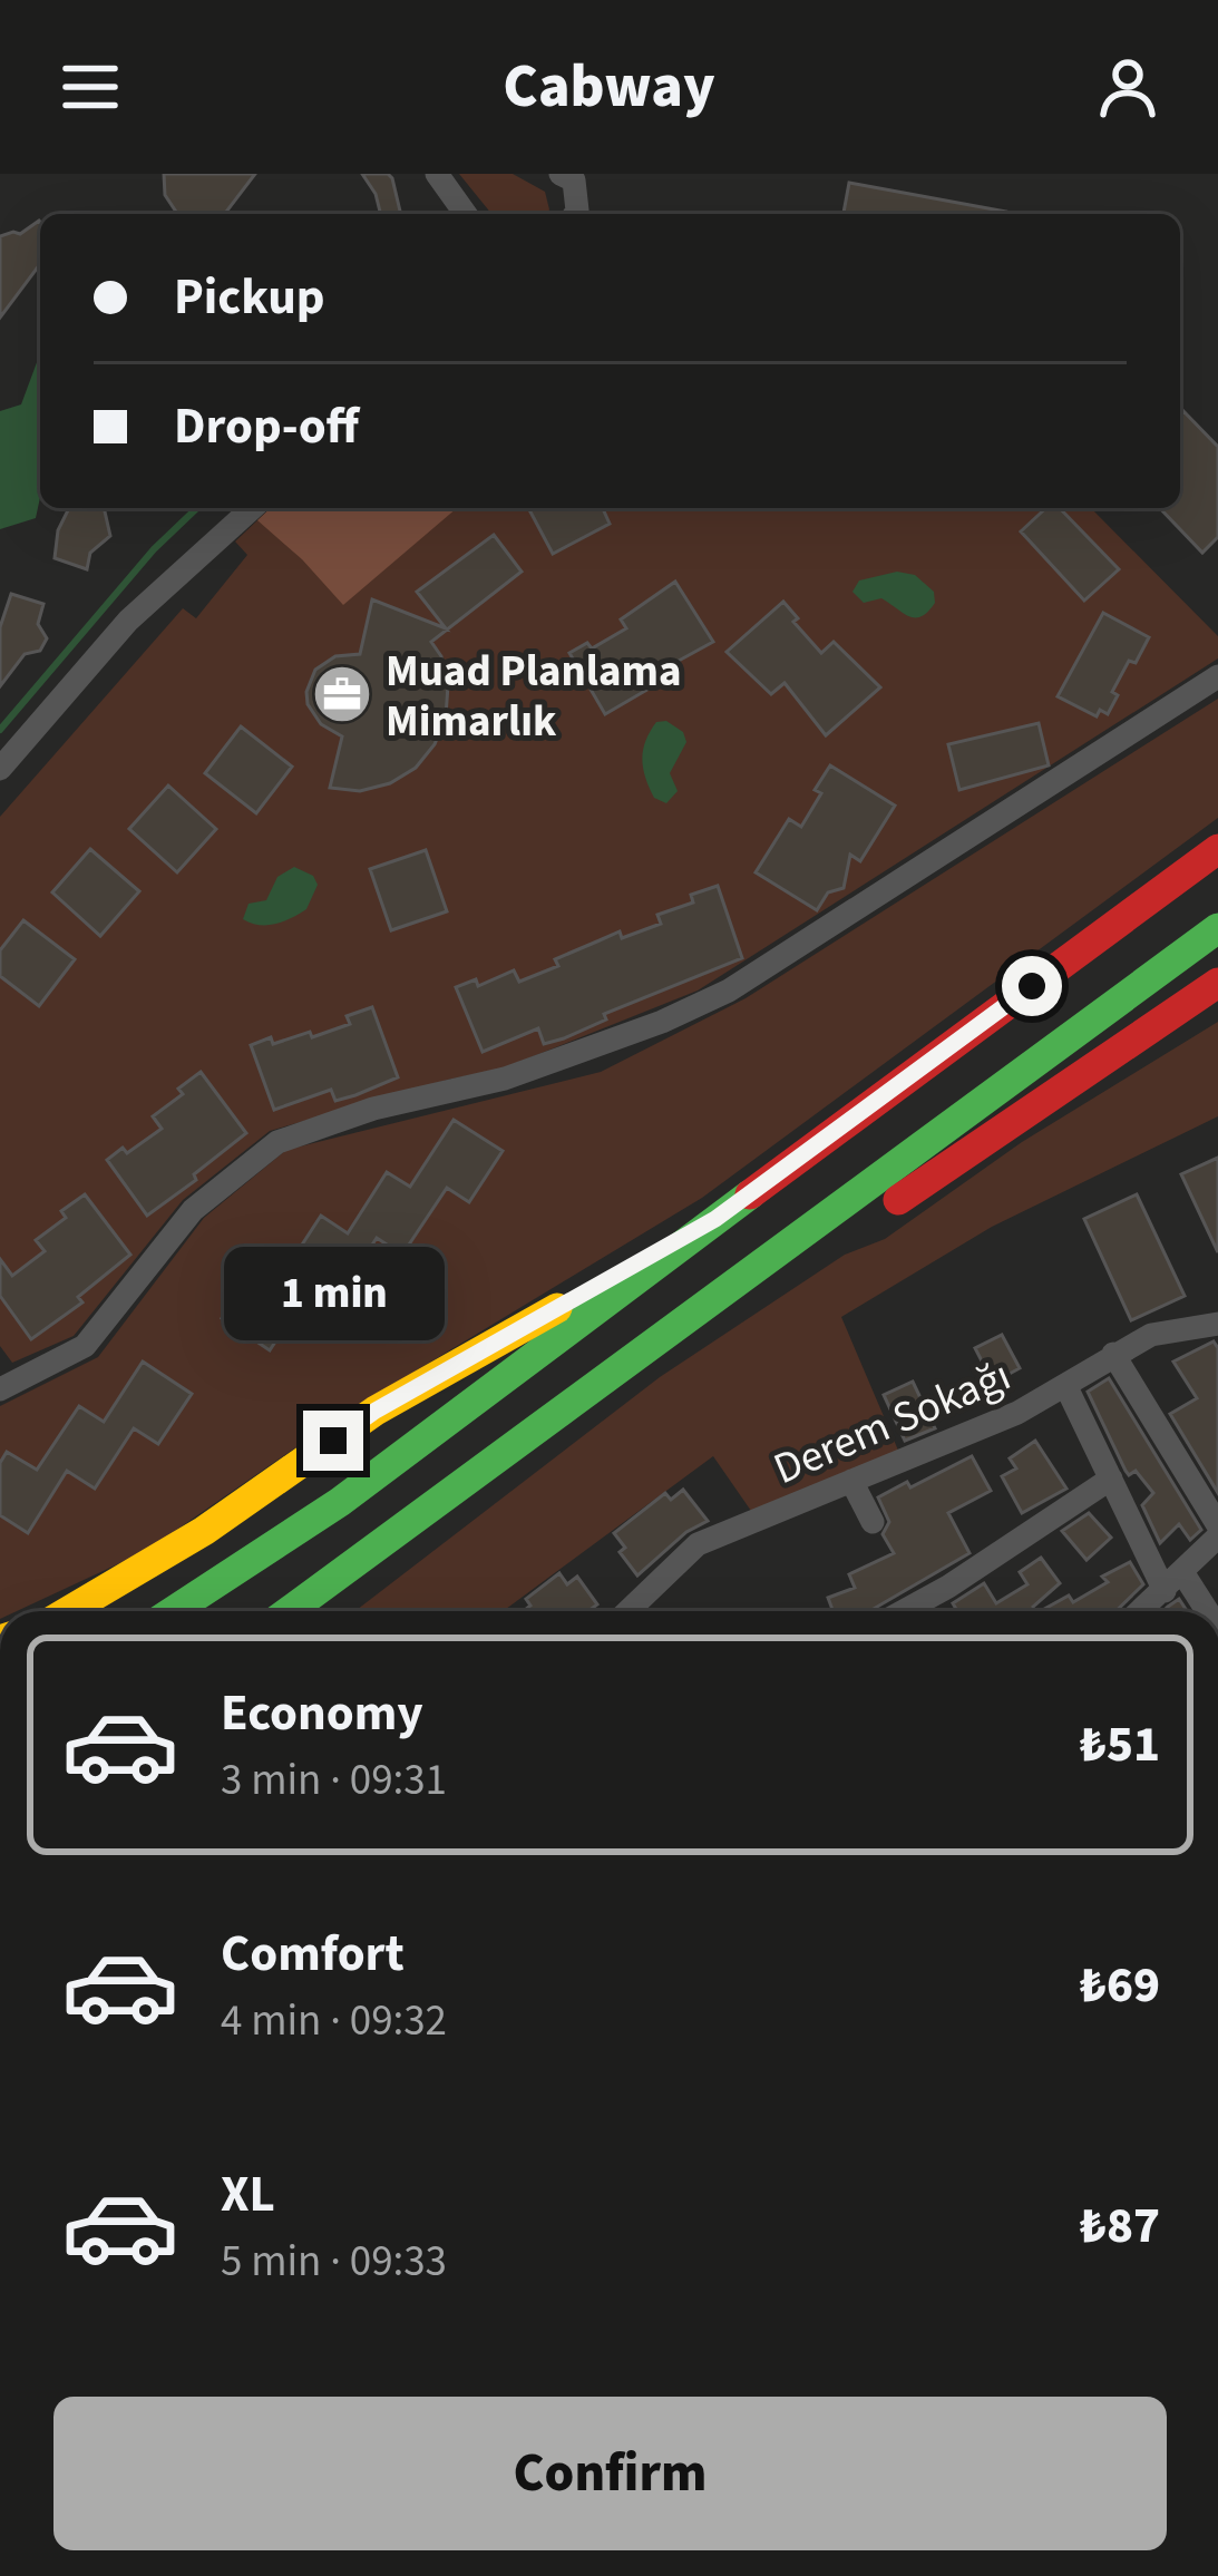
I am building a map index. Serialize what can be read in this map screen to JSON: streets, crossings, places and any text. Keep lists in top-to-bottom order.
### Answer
{
  "streets": {
    "street": ["Derem Sokağı"]
  },
  "places": {
    "office": ["Muad Planlama Mimarlık"]
  },
  "page": {
    "header": "Cabway",
    "banner": ["Pickup", "Drop-off"],
    "bubble": "1 min",
    "list": [
      {
        "name": "Economy",
        "note": "3 min · 09:31",
        "value": "₺51"
      },
      {
        "name": "Comfort",
        "note": "4 min · 09:32",
        "value": "₺69"
      },
      {
        "name": "XL",
        "note": "5 min · 09:33",
        "value": "₺87"
      }
    ],
    "buttons": "Confirm"
  }
}
